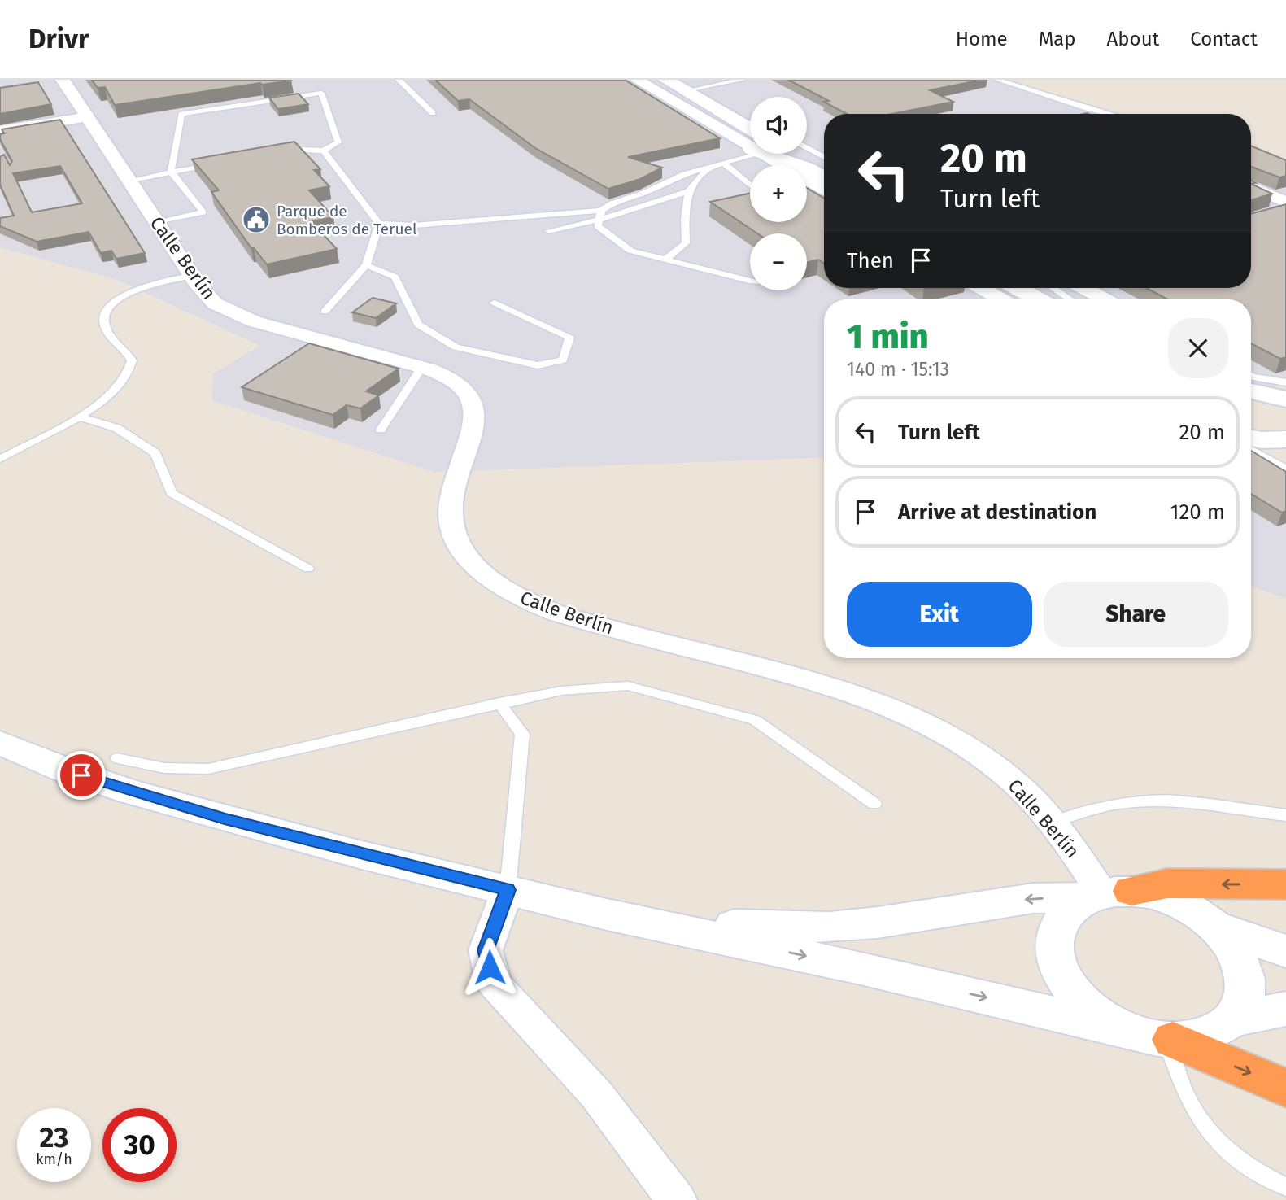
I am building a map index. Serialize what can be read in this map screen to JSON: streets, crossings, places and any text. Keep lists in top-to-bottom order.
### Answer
{
  "streets": {
    "street": ["Calle Berlín"]
  },
  "places": {
    "public building": ["Parque de Bomberos de Teruel"]
  },
  "page": {
    "header": "Drivr",
    "nav": [
      "Home",
      "Map",
      "About",
      "Contact"
    ],
    "map_buttons": ["+", "−"],
    "turn": ["20 m", "Turn left"],
    "then": "Then",
    "heading": ["1 min", "140 m · 15:13"],
    "list": [
      {
        "name": "Turn left",
        "value": "20 m"
      },
      {
        "name": "Arrive at destination",
        "value": "120 m"
      }
    ],
    "buttons": ["Exit", "Share"],
    "speed": "23 km/h",
    "limit": "30"
  }
}
